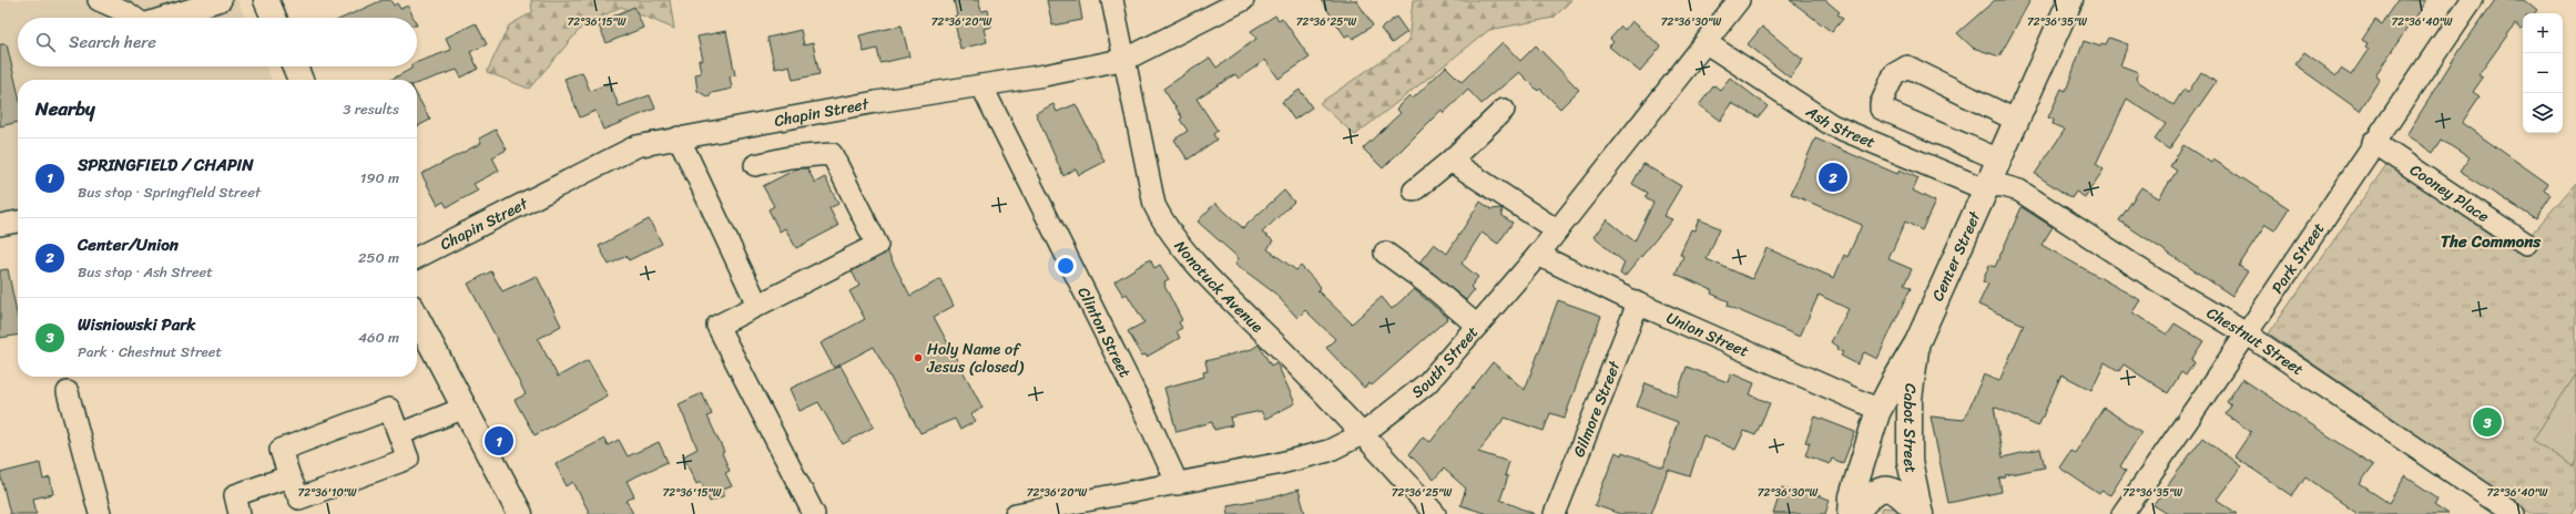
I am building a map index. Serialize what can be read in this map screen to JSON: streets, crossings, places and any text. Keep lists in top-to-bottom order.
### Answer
{
  "streets": {
    "main road": ["Center Street", "Cabot Street"],
    "street": [
      "Chapin Street",
      "Ash Street",
      "Cooney Place",
      "Park Street",
      "Nonotuck Avenue",
      "Clinton Street",
      "Union Street",
      "Chestnut Street",
      "South Street",
      "Gilmore Street"
    ]
  },
  "crossings": [
    ["Chapin Street", "Nonotuck Avenue"],
    ["Chapin Street", "Clinton Street"],
    ["Ash Street", "Center Street"],
    ["Ash Street", "Chestnut Street"],
    ["Ash Street", "South Street"],
    ["Cooney Place", "Park Street"],
    ["Center Street", "Union Street"],
    ["Center Street", "Chestnut Street"],
    ["Center Street", "Cabot Street"],
    ["Park Street", "Chestnut Street"],
    ["Nonotuck Avenue", "South Street"],
    ["Clinton Street", "South Street"],
    ["Union Street", "South Street"],
    ["Union Street", "Gilmore Street"]
  ],
  "districts": ["The Commons"],
  "places": ["Holy Name of Jesus (closed)"],
  "page": {
    "map_buttons": ["+", "−"],
    "search": "Search here",
    "heading": ["Nearby", "3 results"],
    "list": [
      {
        "mark": "1",
        "name": "SPRINGFIELD / CHAPIN",
        "note": "Bus stop · Springfield Street",
        "value": "190 m"
      },
      {
        "mark": "2",
        "name": "Center/Union",
        "note": "Bus stop · Ash Street",
        "value": "250 m"
      },
      {
        "mark": "3",
        "name": "Wisniowski Park",
        "note": "Park · Chestnut Street",
        "value": "460 m"
      }
    ],
    "pins": ["2", "3", "1"]
  },
  "coordinates": [
    "72°36'15\"W",
    "72°36'20\"W",
    "72°36'25\"W",
    "72°36'30\"W",
    "72°36'35\"W",
    "72°36'40\"W",
    "72°36'10\"W"
  ]
}
